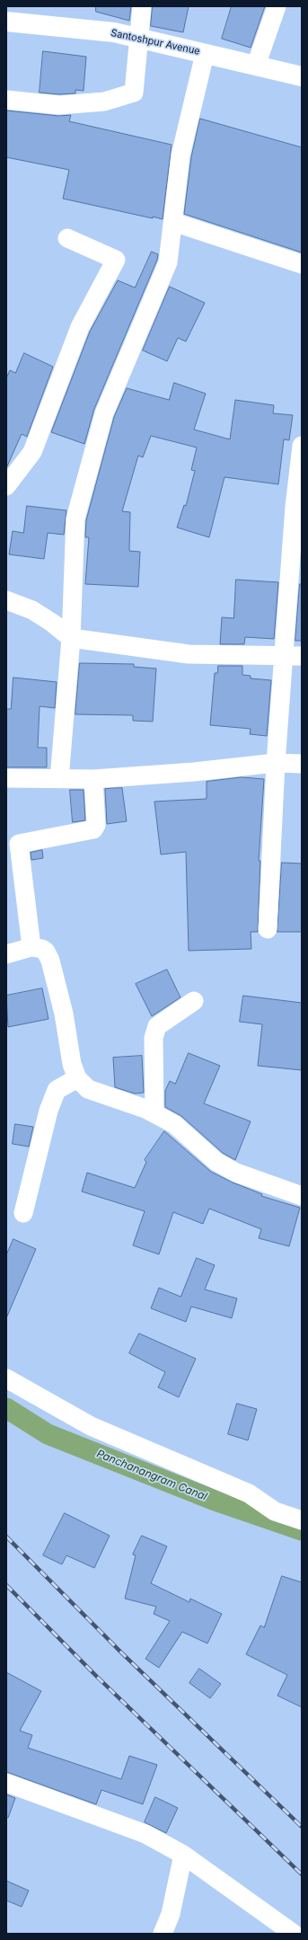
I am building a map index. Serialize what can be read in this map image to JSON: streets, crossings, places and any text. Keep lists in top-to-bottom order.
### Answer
{
  "streets": {
    "main road": ["Santoshpur Avenue"]
  },
  "water": ["Panchanangram Canal"]
}
